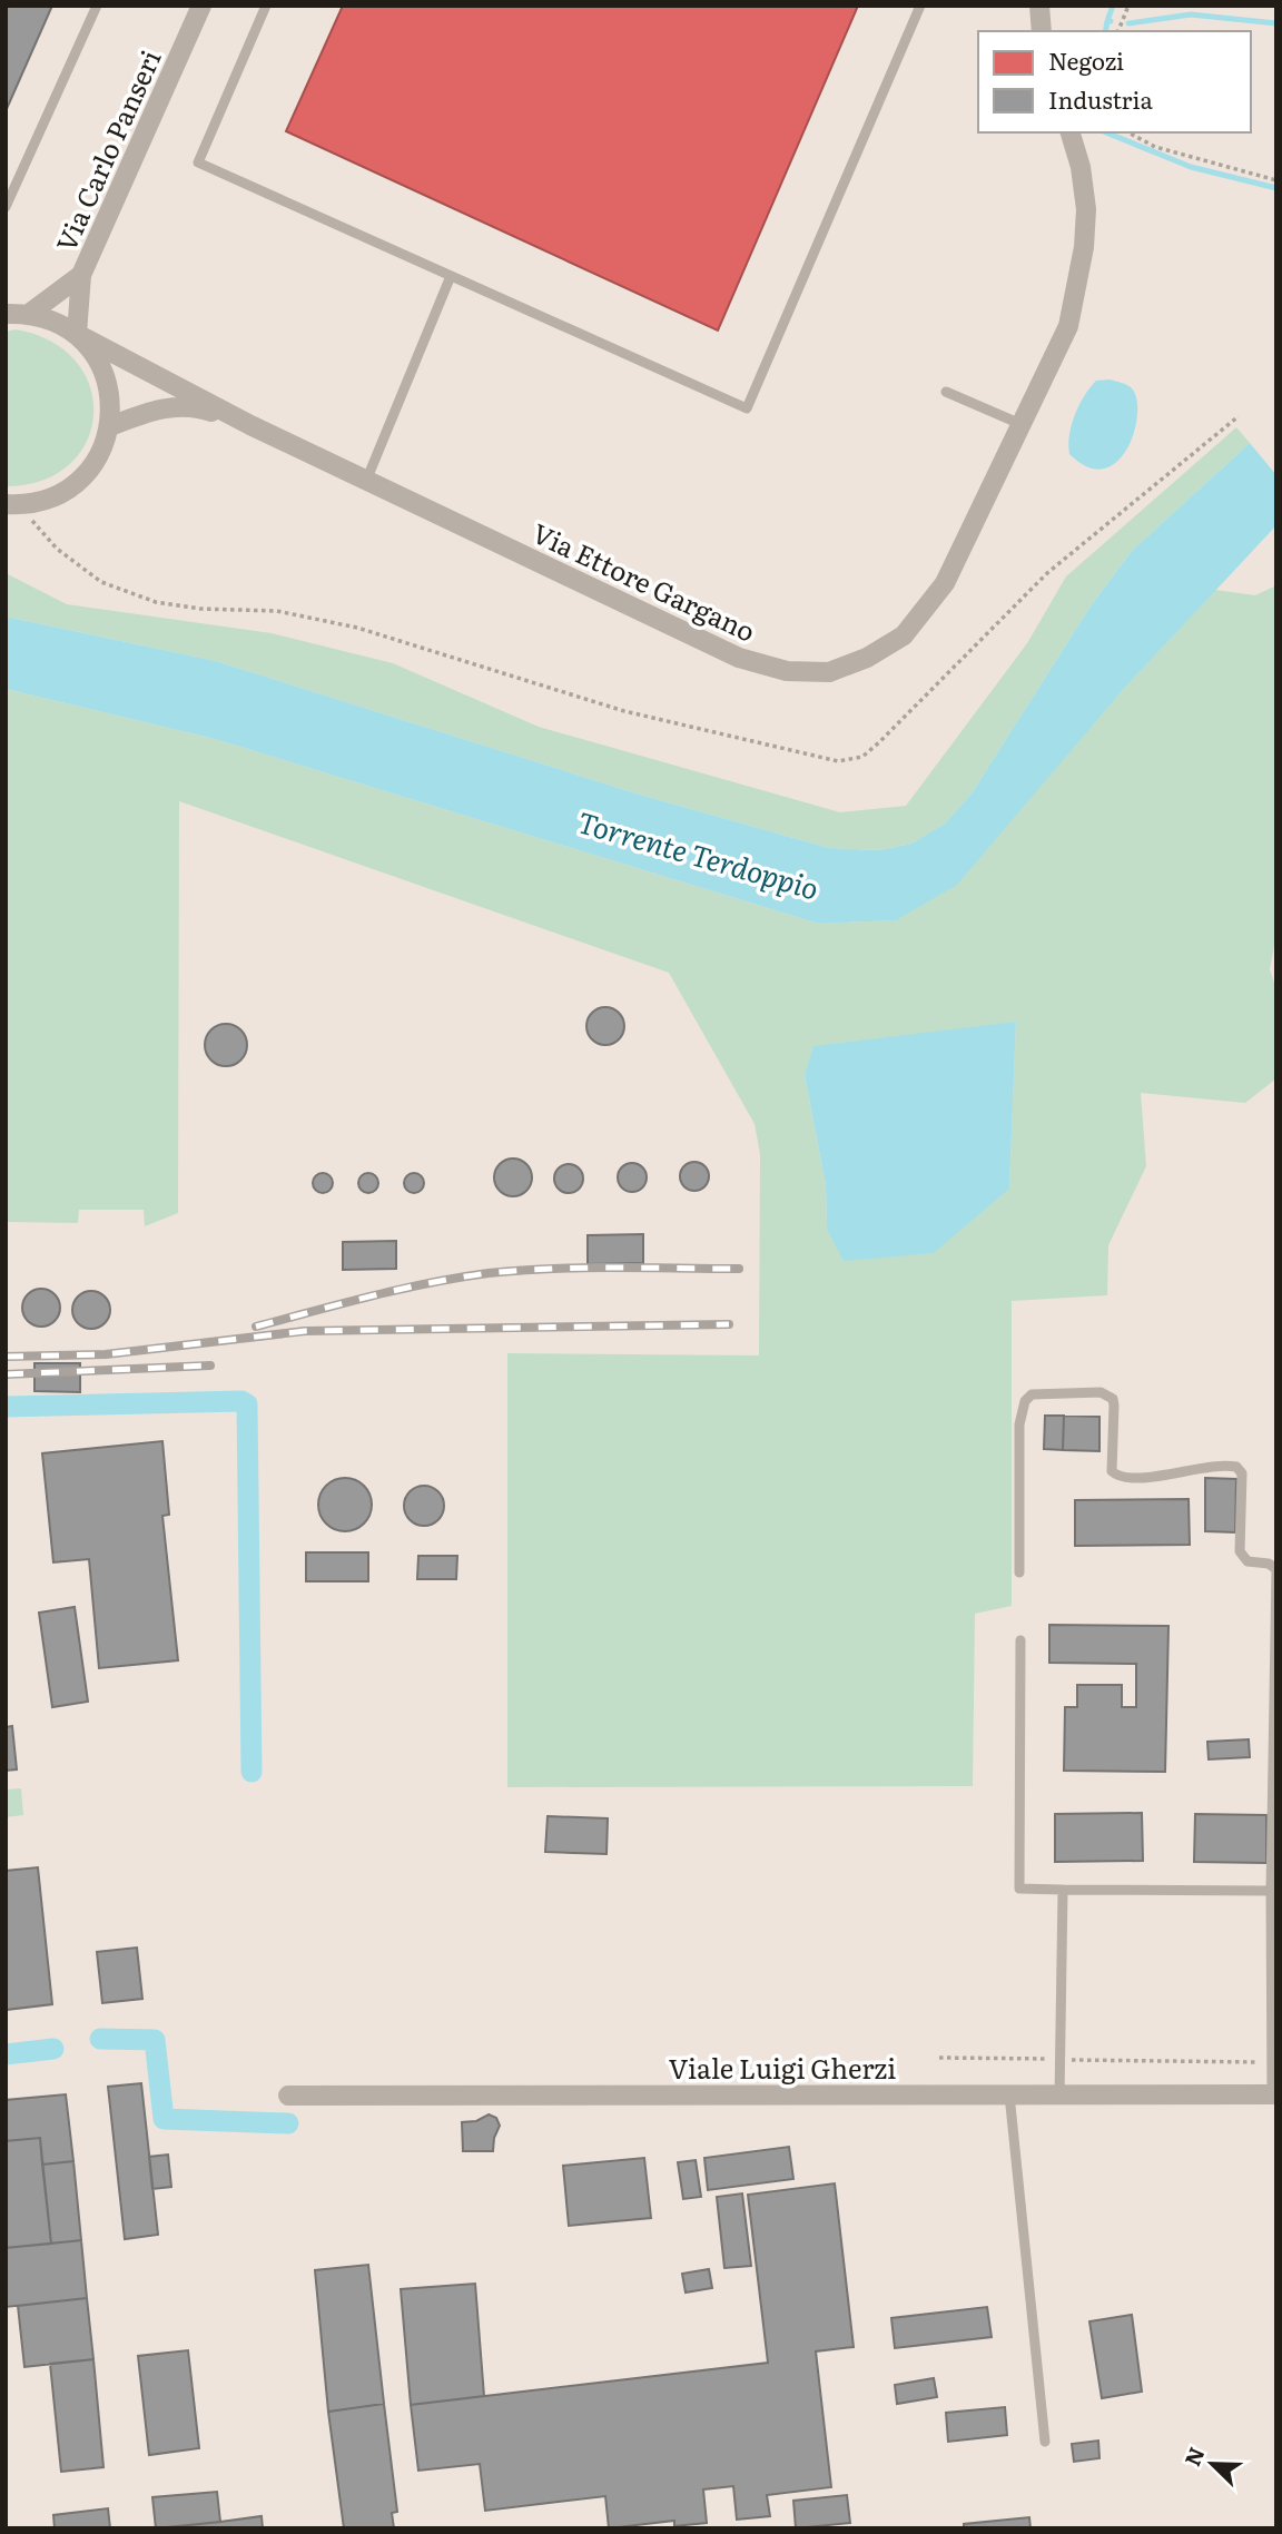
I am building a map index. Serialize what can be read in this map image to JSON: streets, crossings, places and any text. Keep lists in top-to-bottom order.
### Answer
{
  "streets": {
    "street": ["Via Carlo Panseri", "Via Ettore Gargano", "Viale Luigi Gherzi"]
  },
  "crossings": [
    ["Via Carlo Panseri", "Via Ettore Gargano"]
  ],
  "water": ["Torrente Terdoppio"],
  "legend": ["Negozi", "Industria"],
  "north": "top left"
}
